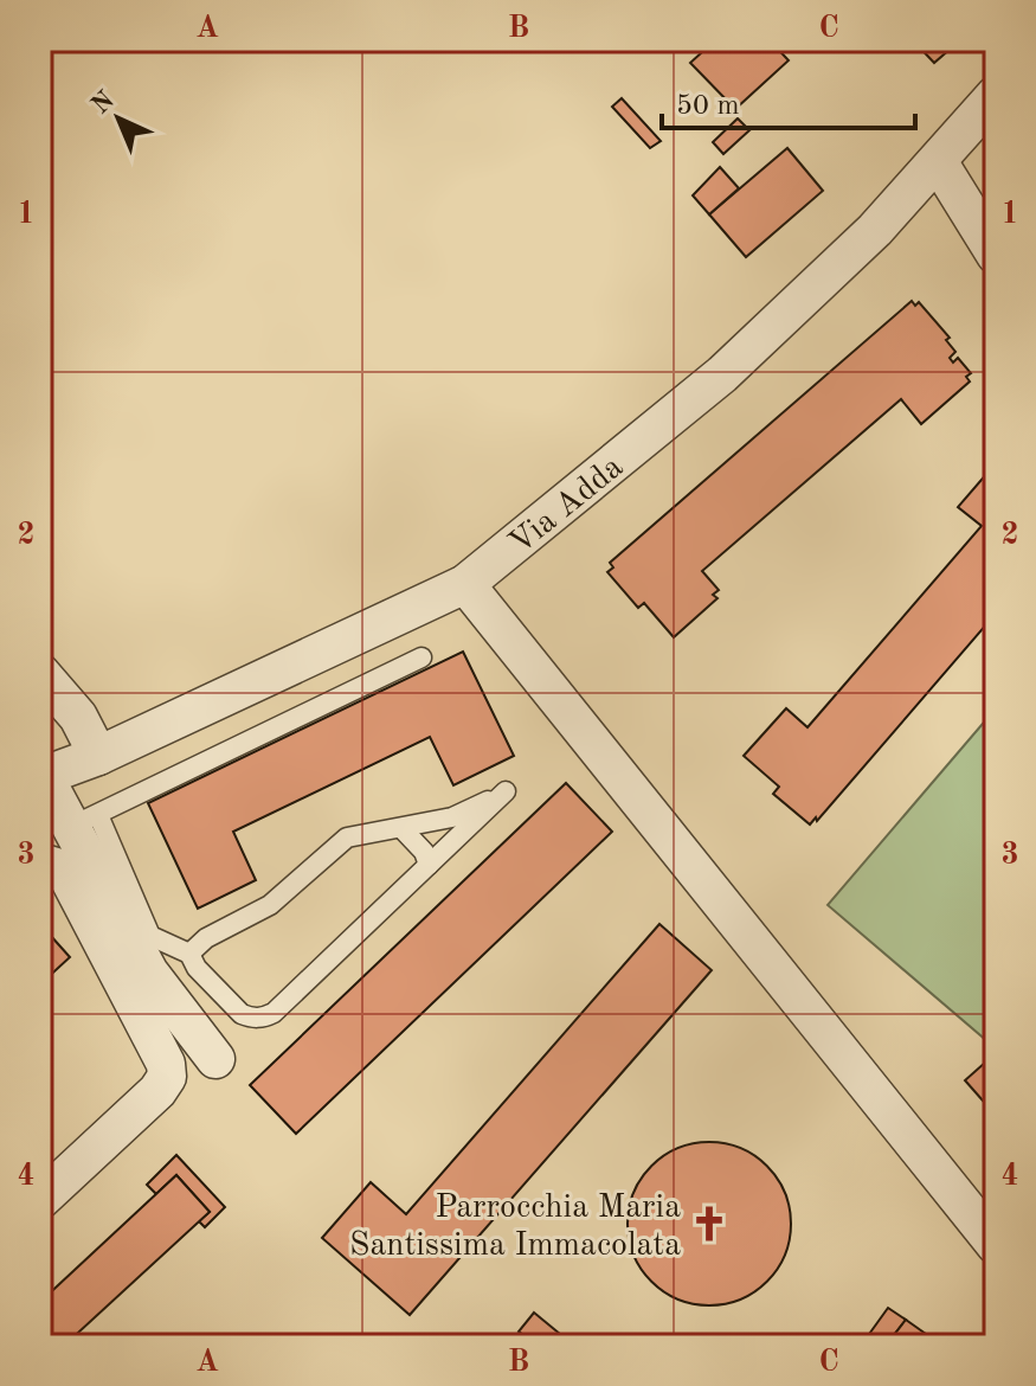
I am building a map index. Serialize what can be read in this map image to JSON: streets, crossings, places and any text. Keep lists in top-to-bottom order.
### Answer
{
  "streets": {
    "street": ["Via Adda"]
  },
  "places": {
    "church": ["Parrocchia Maria Santissima Immacolata"]
  },
  "scale_bar": "50 m",
  "north": "top left",
  "grid": {
    "columns": ["A", "B", "C"],
    "rows": [
      "1",
      "2",
      "3",
      "4"
    ]
  }
}
